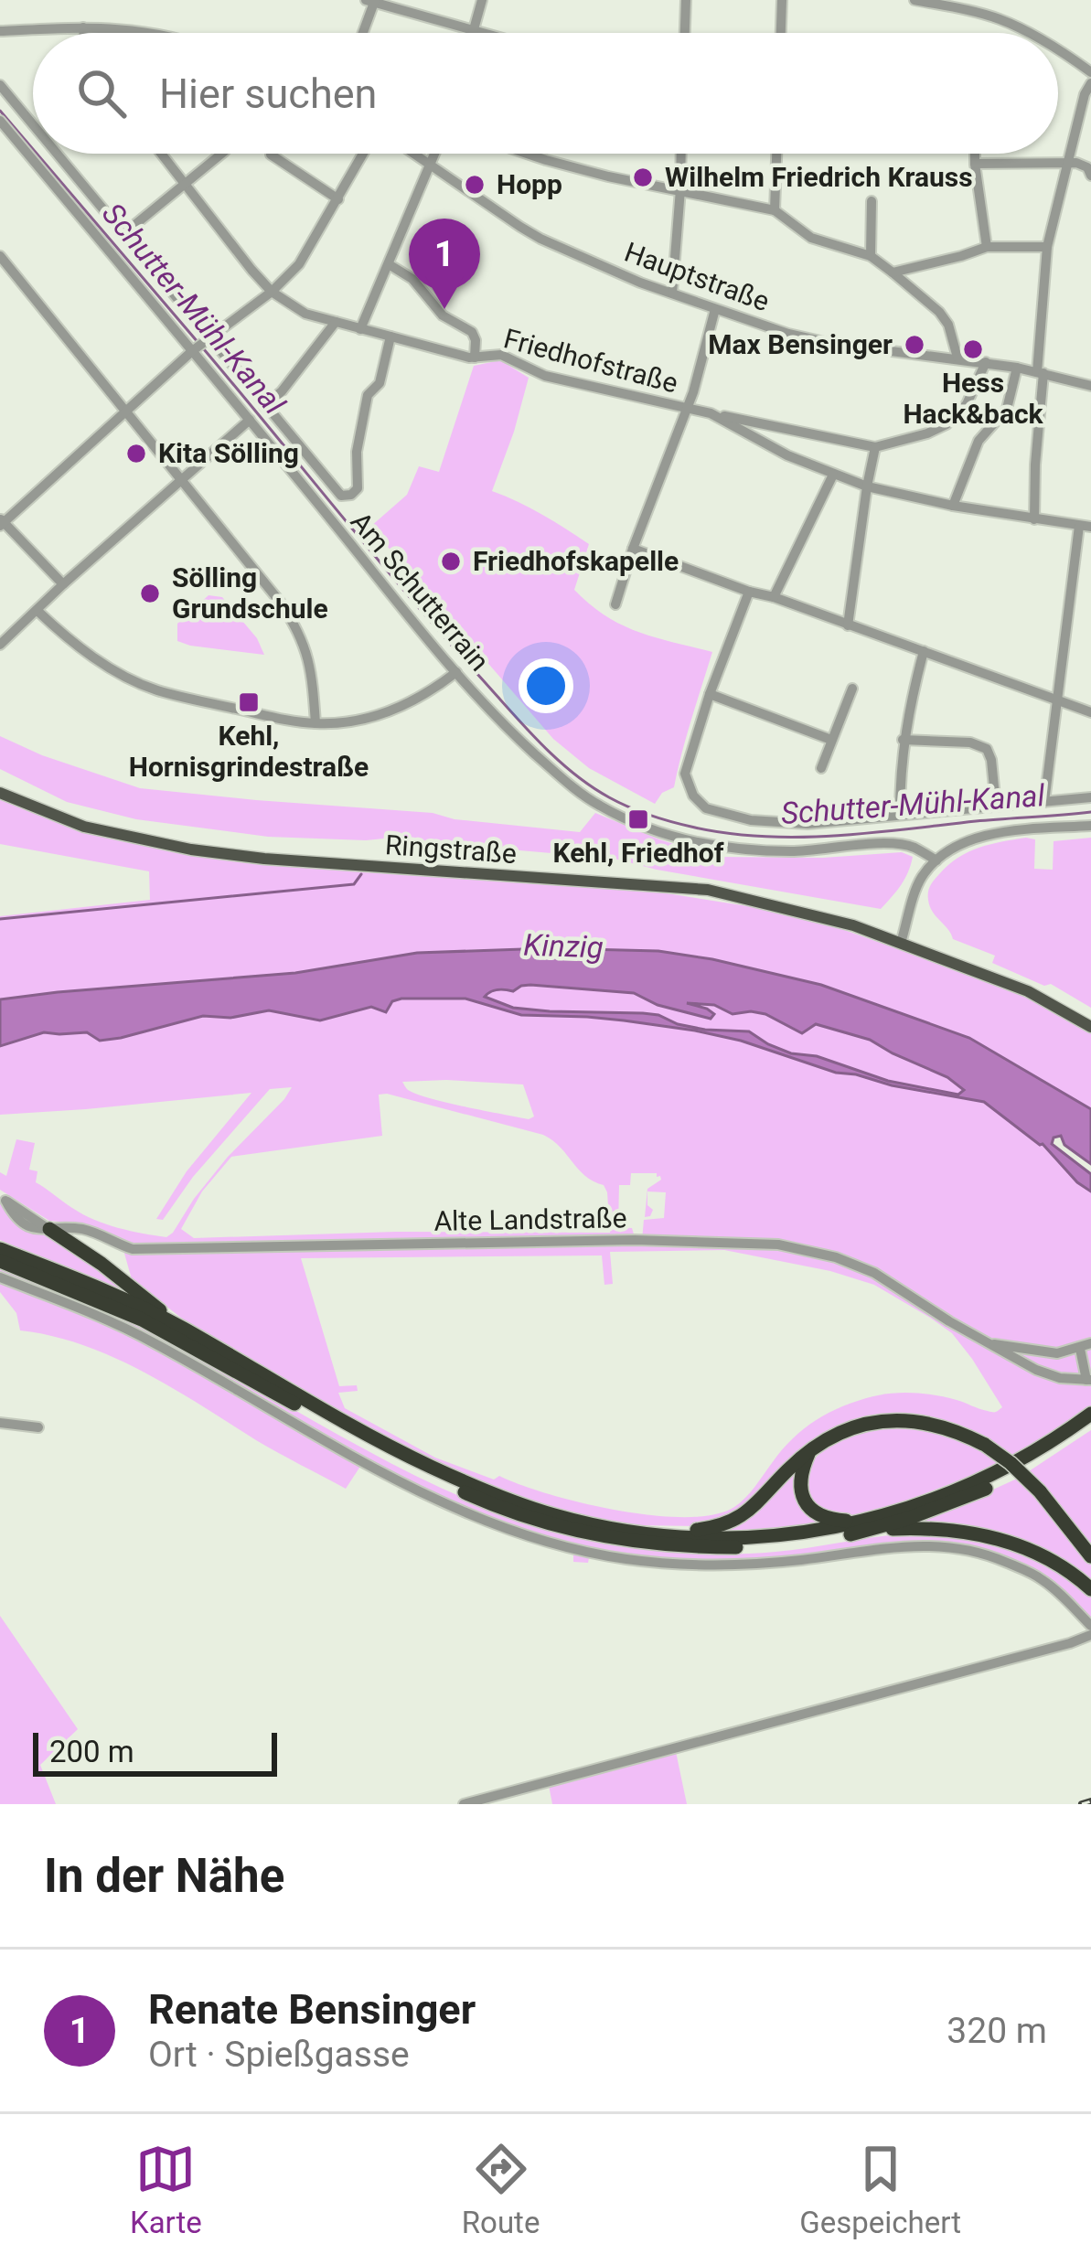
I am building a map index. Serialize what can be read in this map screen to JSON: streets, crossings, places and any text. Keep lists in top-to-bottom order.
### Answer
{
  "streets": {
    "main road": ["Ringstraße"],
    "street": [
      "Hauptstraße",
      "Friedhofstraße",
      "Am Schutterrain",
      "Alte Landstraße"
    ]
  },
  "water": ["Schutter-Mühl-Kanal", "Kinzig"],
  "places": {
    "other": [
      "Wilhelm Friedrich Krauss",
      "Hopp",
      "Max Bensinger",
      "Hess Hack&back",
      "Kita Sölling",
      "Friedhofskapelle",
      "Sölling Grundschule"
    ],
    "transit": ["Kehl, Hornisgrindestraße", "Kehl, Friedhof"]
  },
  "scale_bar": "200 m",
  "page": {
    "search": "Hier suchen",
    "pins": "1",
    "scale": "200 m",
    "heading": "In der Nähe",
    "list": [
      {
        "mark": "1",
        "name": "Renate Bensinger",
        "note": "Ort · Spießgasse",
        "value": "320 m"
      }
    ],
    "nav": ["Karte", "Route", "Gespeichert"]
  }
}
